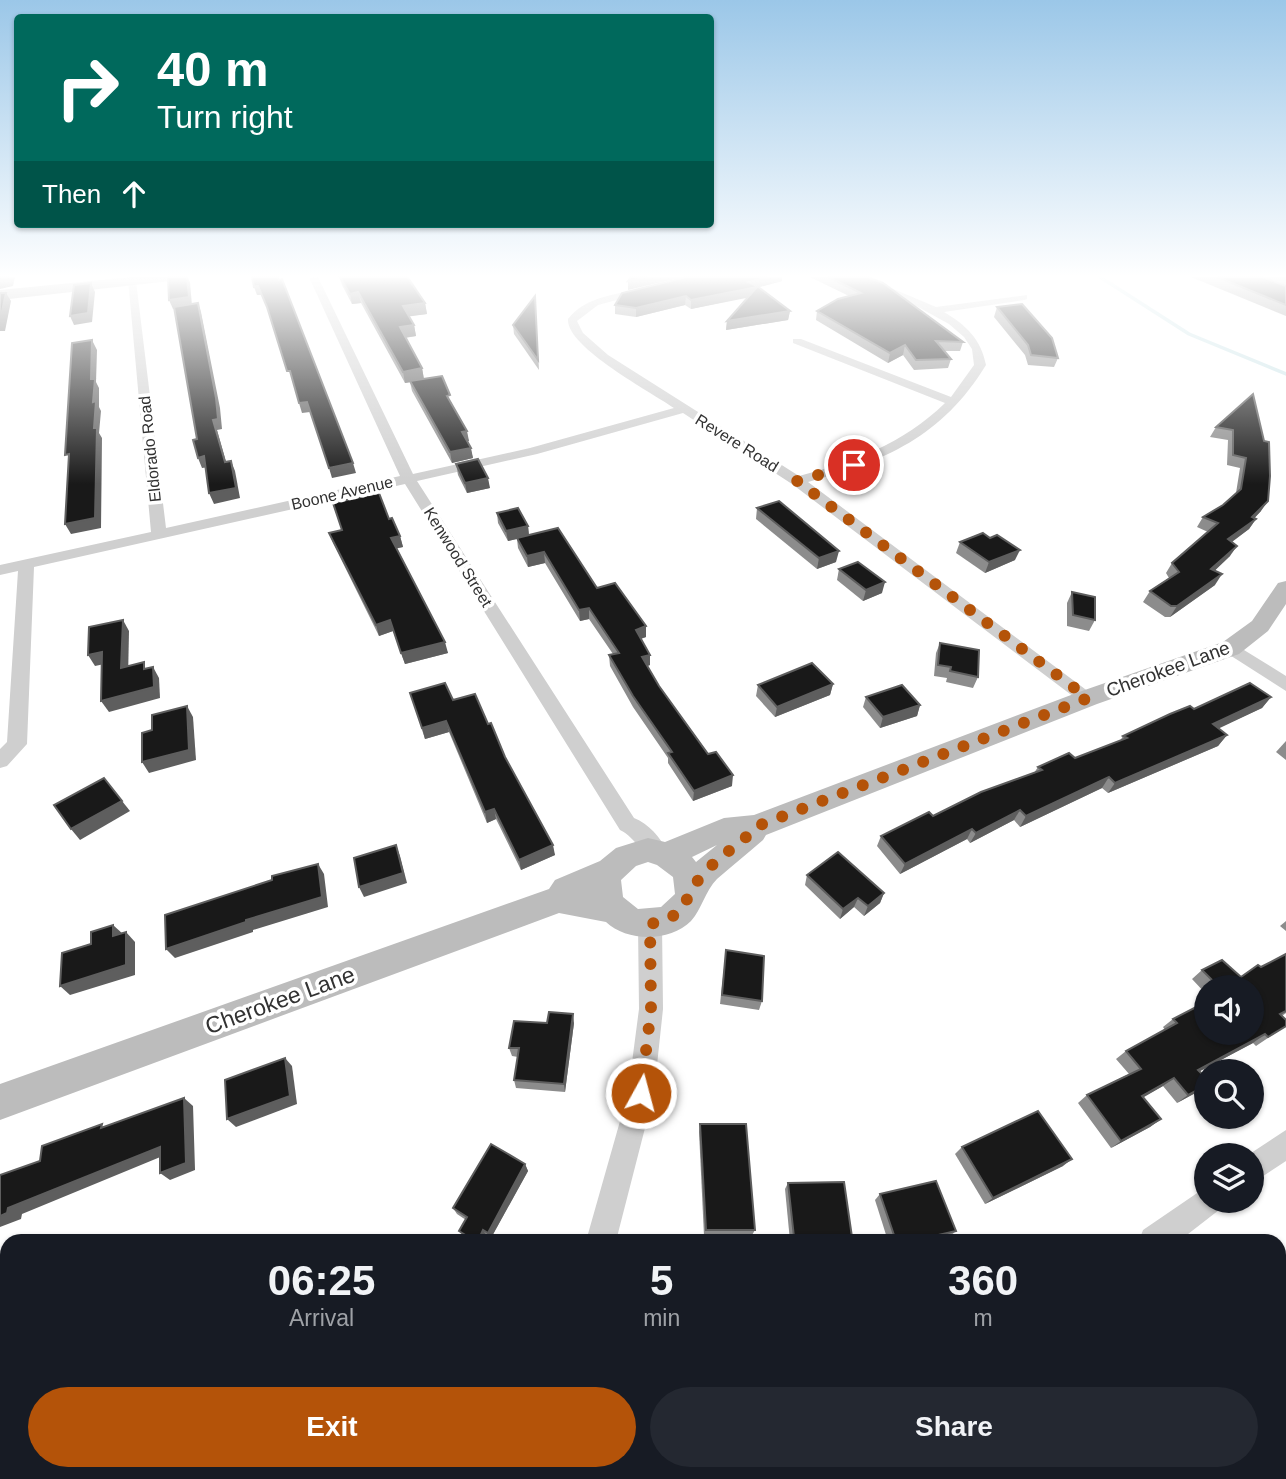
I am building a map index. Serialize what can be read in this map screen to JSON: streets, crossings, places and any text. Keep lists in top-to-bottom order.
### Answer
{
  "streets": {
    "street": [
      "Revere Road",
      "Eldorado Road",
      "Boone Avenue",
      "Kenwood Street",
      "Cherokee Lane"
    ]
  },
  "crossings": [
    ["Revere Road", "Boone Avenue"],
    ["Revere Road", "Cherokee Lane"],
    ["Eldorado Road", "Boone Avenue"],
    ["Boone Avenue", "Kenwood Street"],
    ["Kenwood Street", "Cherokee Lane"]
  ],
  "page": {
    "turn": ["40 m", "Turn right"],
    "then": "Then",
    "eta": [
      "06:25",
      "Arrival",
      "5",
      "min",
      "360",
      "m"
    ],
    "buttons": ["Exit", "Share"]
  }
}
